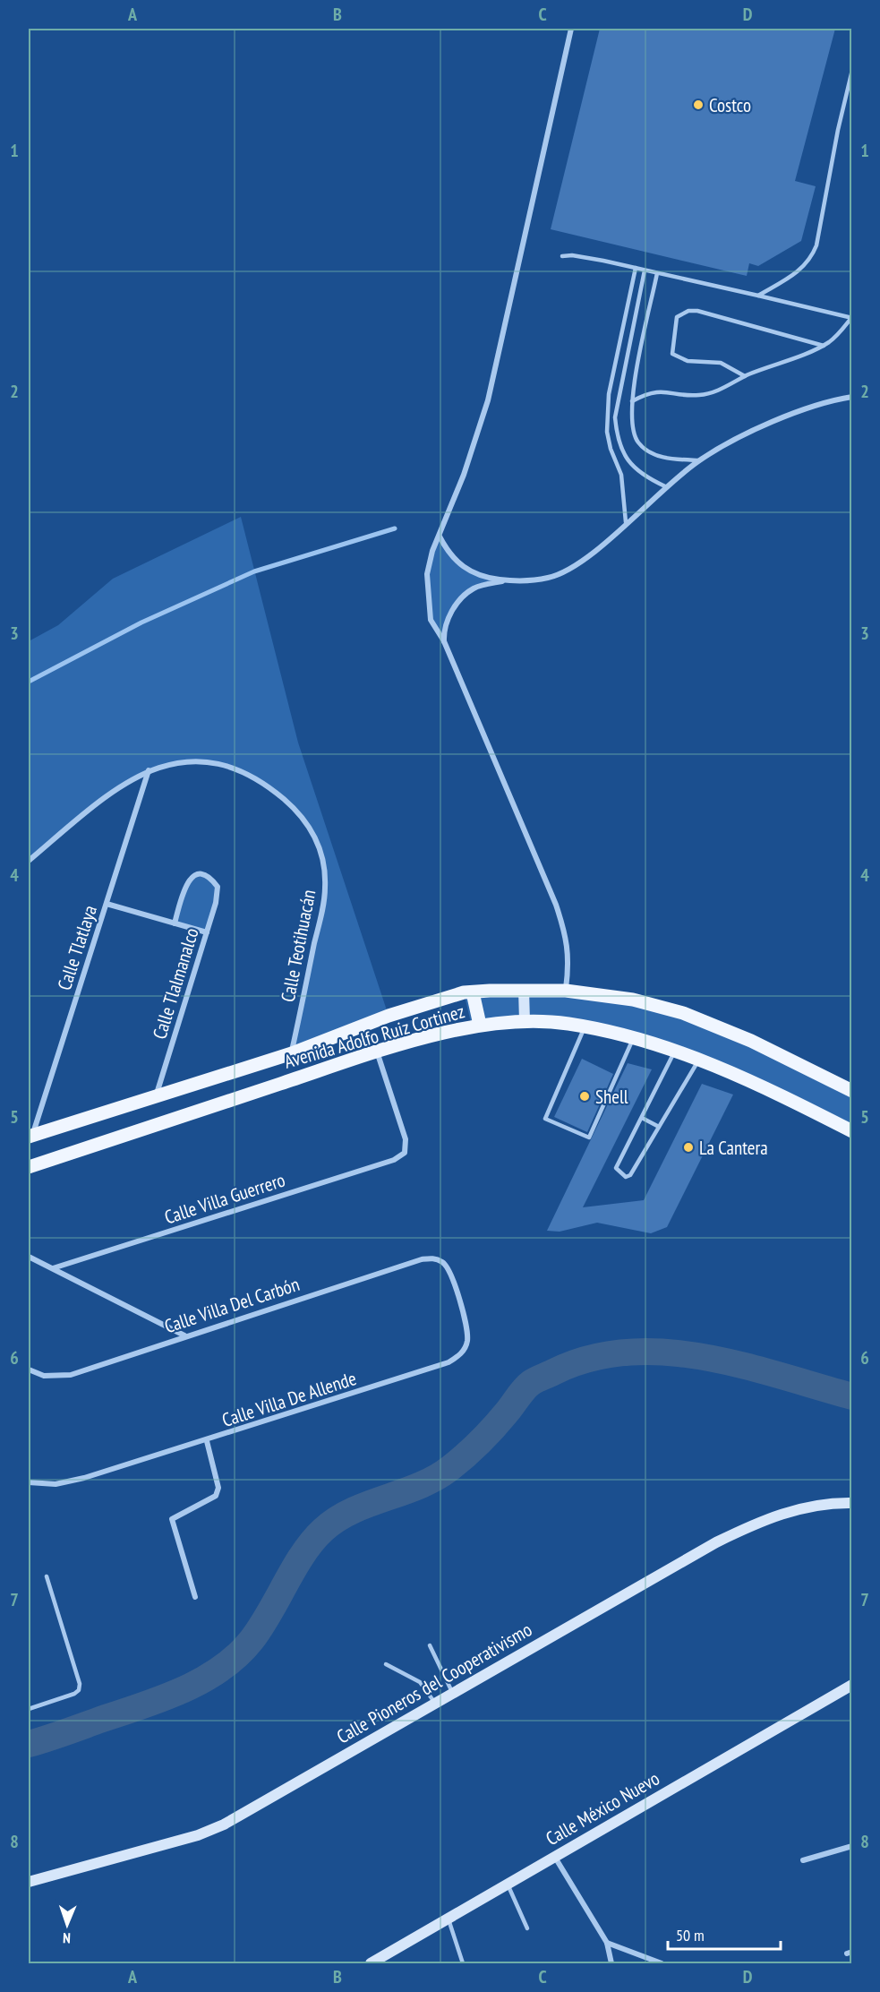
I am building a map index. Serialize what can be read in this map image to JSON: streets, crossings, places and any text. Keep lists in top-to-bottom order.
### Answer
{
  "streets": {
    "main road": ["Avenida Adolfo Ruiz Cortinez"],
    "street": [
      "Calle Teotihuacán",
      "Calle Tlatlaya",
      "Calle Tlalmanalco",
      "Calle Villa Guerrero",
      "Calle Villa Del Carbón",
      "Calle Villa De Allende",
      "Calle Pioneros del Cooperativismo",
      "Calle México Nuevo"
    ]
  },
  "crossings": [
    ["Calle Teotihuacán", "Calle Tlatlaya"],
    ["Calle Teotihuacán", "Avenida Adolfo Ruiz Cortinez"],
    ["Calle Tlatlaya", "Avenida Adolfo Ruiz Cortinez"],
    ["Calle Tlalmanalco", "Avenida Adolfo Ruiz Cortinez"],
    ["Avenida Adolfo Ruiz Cortinez", "Calle Villa Guerrero"],
    ["Calle Villa Del Carbón", "Calle Villa De Allende"]
  ],
  "places": ["Costco", "Shell", "La Cantera"],
  "scale_bar": "50 m",
  "north": "bottom",
  "grid": {
    "columns": [
      "A",
      "B",
      "C",
      "D"
    ],
    "rows": [
      "1",
      "2",
      "3",
      "4",
      "5",
      "6",
      "7",
      "8"
    ]
  }
}
